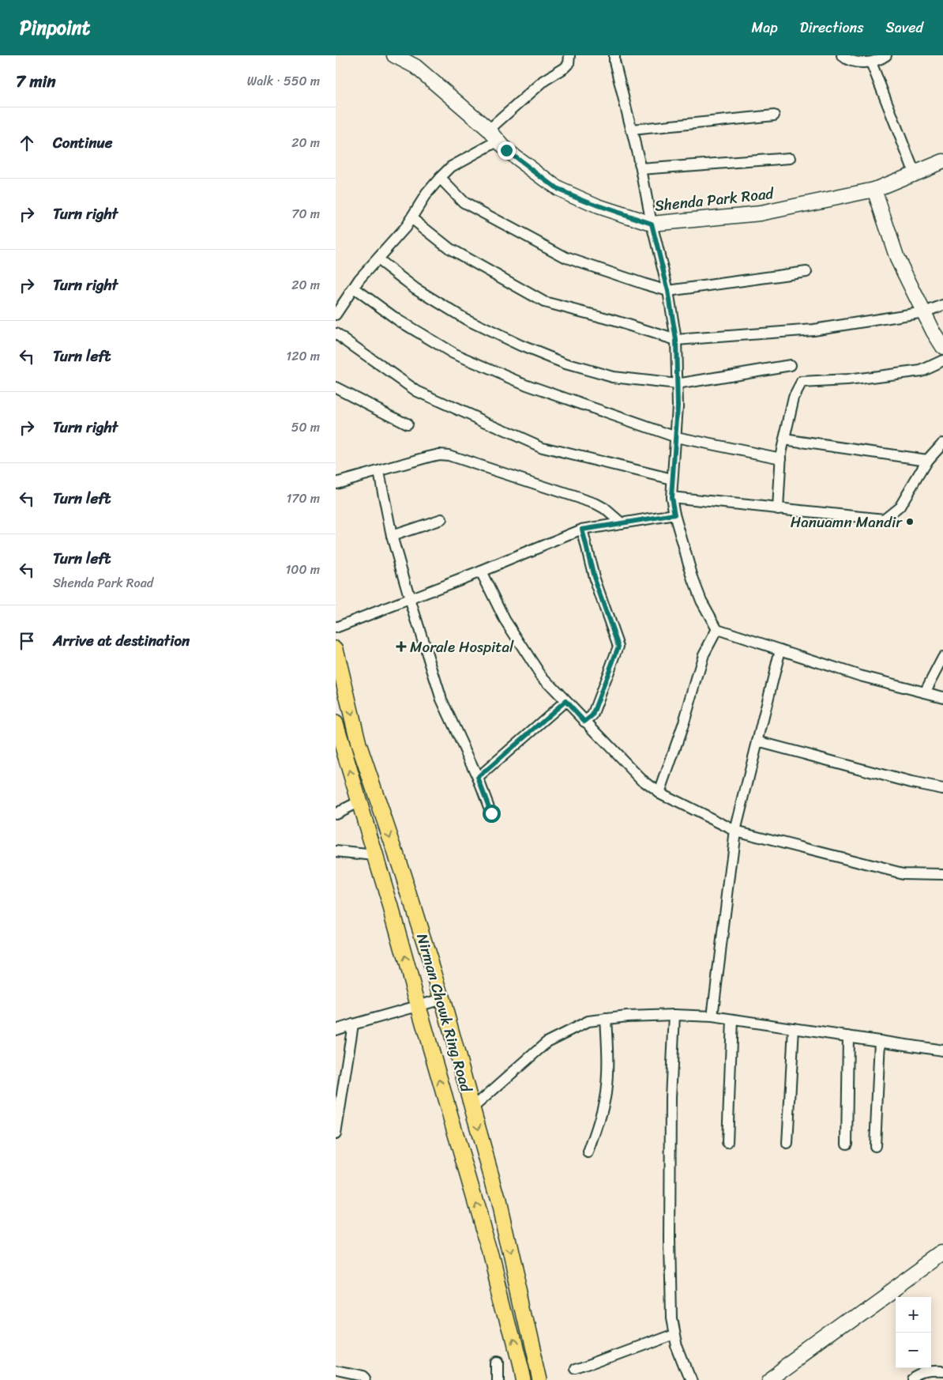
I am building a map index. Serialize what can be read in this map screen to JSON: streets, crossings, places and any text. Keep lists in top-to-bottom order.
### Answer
{
  "streets": {
    "main road": ["Shenda Park Road", "Nirman Chowk Ring Road"]
  },
  "places": {
    "other": ["Hanuamn Mandir"],
    "health": ["Morale Hospital"]
  },
  "page": {
    "header": "Pinpoint",
    "nav": ["Map", "Directions", "Saved"],
    "heading": ["7 min", "Walk · 550 m"],
    "list": [
      ["Continue", "20 m"],
      ["Turn right", "70 m"],
      ["Turn right", "20 m"],
      ["Turn left", "120 m"],
      ["Turn right", "50 m"],
      ["Turn left", "170 m"],
      ["Turn left", "Shenda Park Road", "100 m"],
      "Arrive at destination"
    ],
    "map_buttons": ["+", "−"]
  }
}
